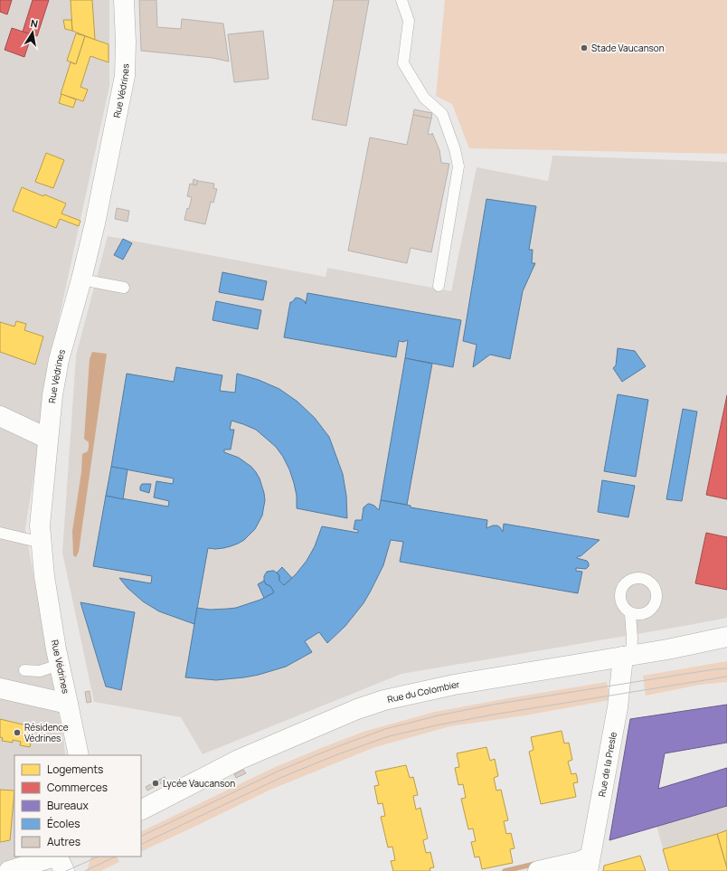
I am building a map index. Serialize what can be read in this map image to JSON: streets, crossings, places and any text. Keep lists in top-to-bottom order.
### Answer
{
  "streets": {
    "street": ["Rue Védrines", "Rue du Colombier", "Rue de la Presle"]
  },
  "crossings": [
    ["Rue du Colombier", "Rue de la Presle"]
  ],
  "places": ["Stade Vaucanson", "Résidence Védrines", "Lycée Vaucanson"],
  "legend": [
    "Logements",
    "Commerces",
    "Bureaux",
    "Écoles",
    "Autres"
  ],
  "north": "top"
}
